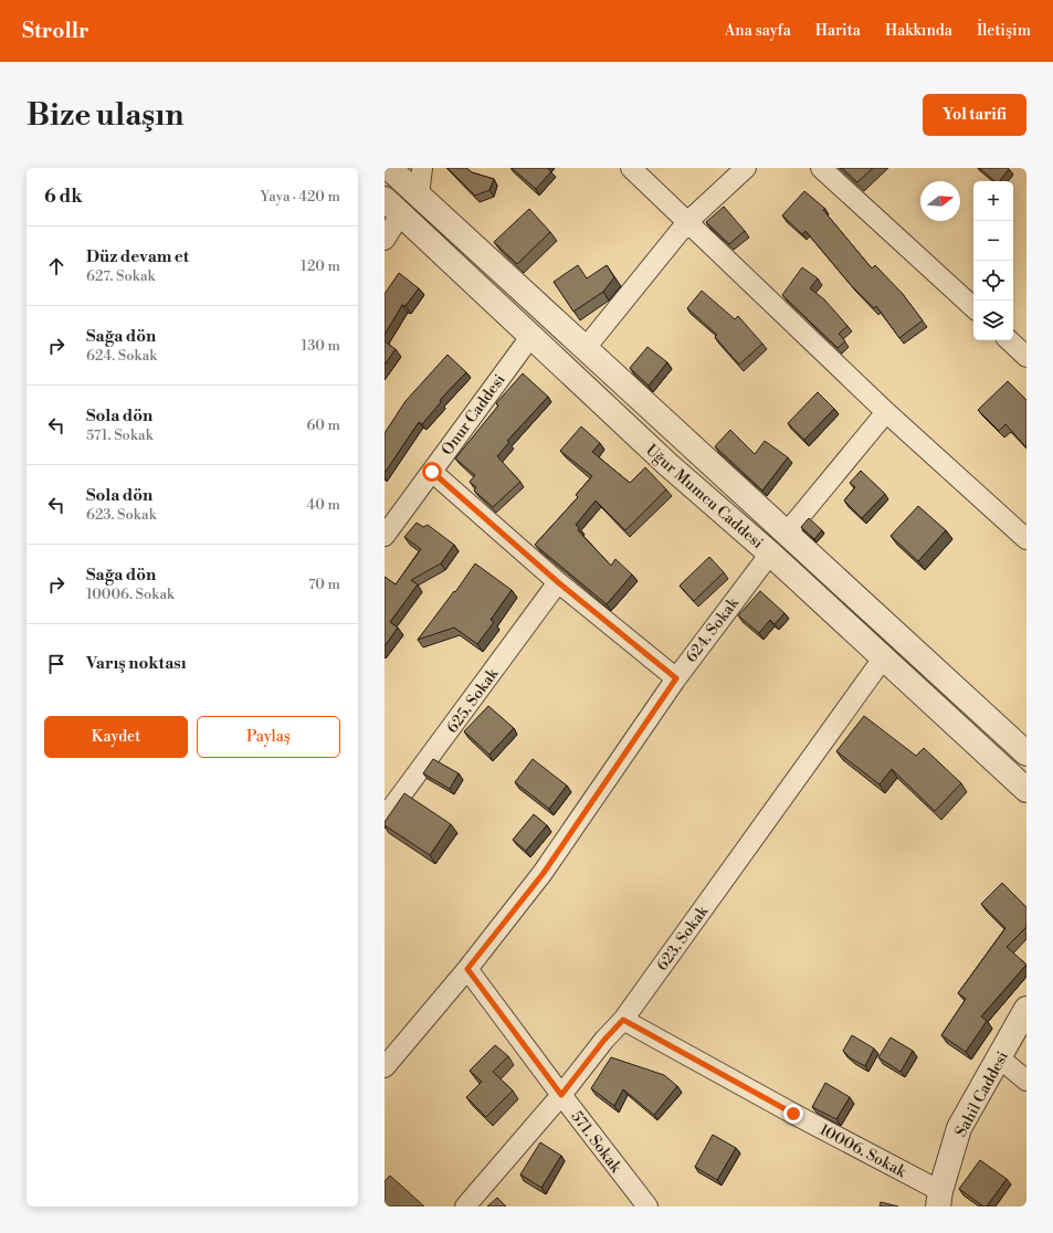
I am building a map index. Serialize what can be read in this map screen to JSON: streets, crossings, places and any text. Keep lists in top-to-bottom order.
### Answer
{
  "streets": {
    "street": [
      "Onur Caddesi",
      "Uğur Mumcu Caddesi",
      "624. Sokak",
      "625. Sokak",
      "623. Sokak",
      "Sahil Caddesi",
      "571. Sokak",
      "10006. Sokak"
    ]
  },
  "crossings": [
    ["Onur Caddesi", "Uğur Mumcu Caddesi"],
    ["Uğur Mumcu Caddesi", "624. Sokak"],
    ["Uğur Mumcu Caddesi", "623. Sokak"],
    ["624. Sokak", "571. Sokak"],
    ["623. Sokak", "571. Sokak"],
    ["623. Sokak", "10006. Sokak"],
    ["Sahil Caddesi", "10006. Sokak"]
  ],
  "north": "right",
  "page": {
    "header": "Strollr",
    "nav": [
      "Ana sayfa",
      "Harita",
      "Hakkında",
      "İletişim"
    ],
    "buttons": [
      "Yol tarifi",
      ["Kaydet", "Paylaş"]
    ],
    "title": "Bize ulaşın",
    "heading": ["6 dk", "Yaya · 420 m"],
    "map_buttons": ["+", "−"],
    "list": [
      ["Düz devam et", "627. Sokak", "120 m"],
      ["Sağa dön", "624. Sokak", "130 m"],
      ["Sola dön", "571. Sokak", "60 m"],
      ["Sola dön", "623. Sokak", "40 m"],
      ["Sağa dön", "10006. Sokak", "70 m"],
      "Varış noktası"
    ]
  }
}
